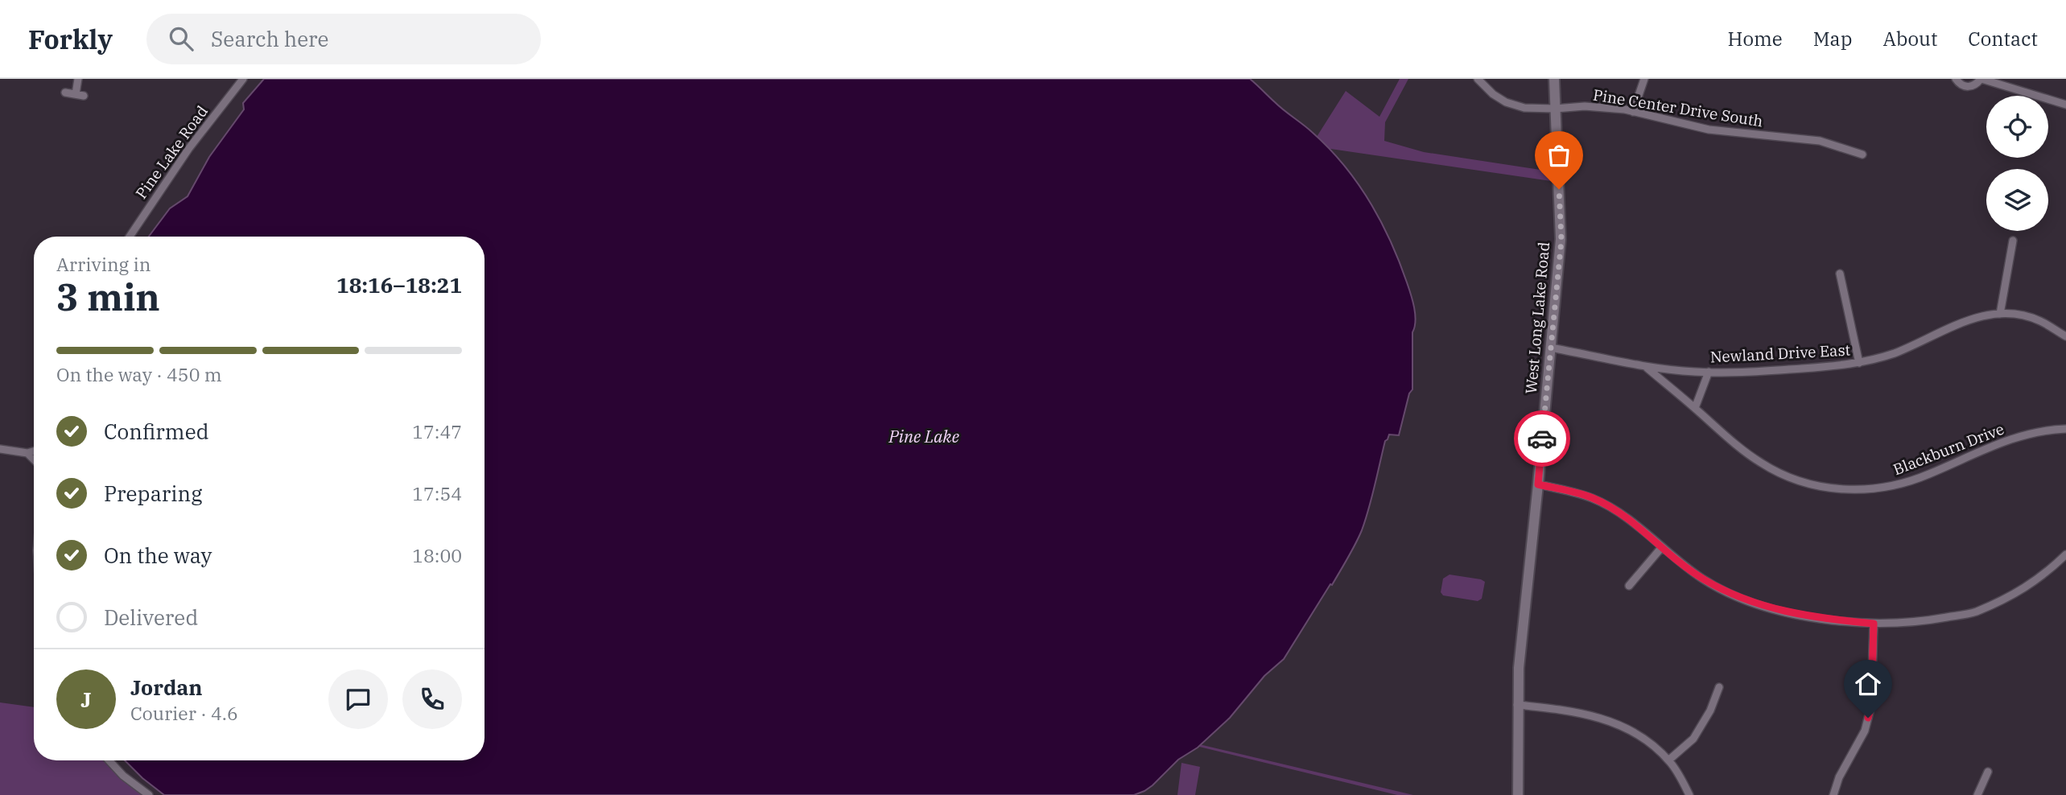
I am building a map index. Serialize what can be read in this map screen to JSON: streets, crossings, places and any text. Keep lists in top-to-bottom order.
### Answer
{
  "streets": {
    "main road": ["West Long Lake Road"],
    "street": [
      "Pine Center Drive South",
      "Pine Lake Road",
      "Newland Drive East",
      "Blackburn Drive"
    ]
  },
  "crossings": [
    ["Pine Center Drive South", "West Long Lake Road"],
    ["West Long Lake Road", "Newland Drive East"],
    ["Newland Drive East", "Blackburn Drive"]
  ],
  "water": ["Pine Lake"],
  "page": {
    "header": "Forkly",
    "search": "Search here",
    "nav": [
      "Home",
      "Map",
      "About",
      "Contact"
    ],
    "heading": ["3 min", "Arriving in", "18:16–18:21"],
    "panel": ["Jordan", "Courier · 4.6"],
    "bar": "On the way · 450 m",
    "list": [
      ["Confirmed", "17:47"],
      ["Preparing", "17:54"],
      ["On the way", "18:00"],
      "Delivered"
    ],
    "round": "J"
  }
}
